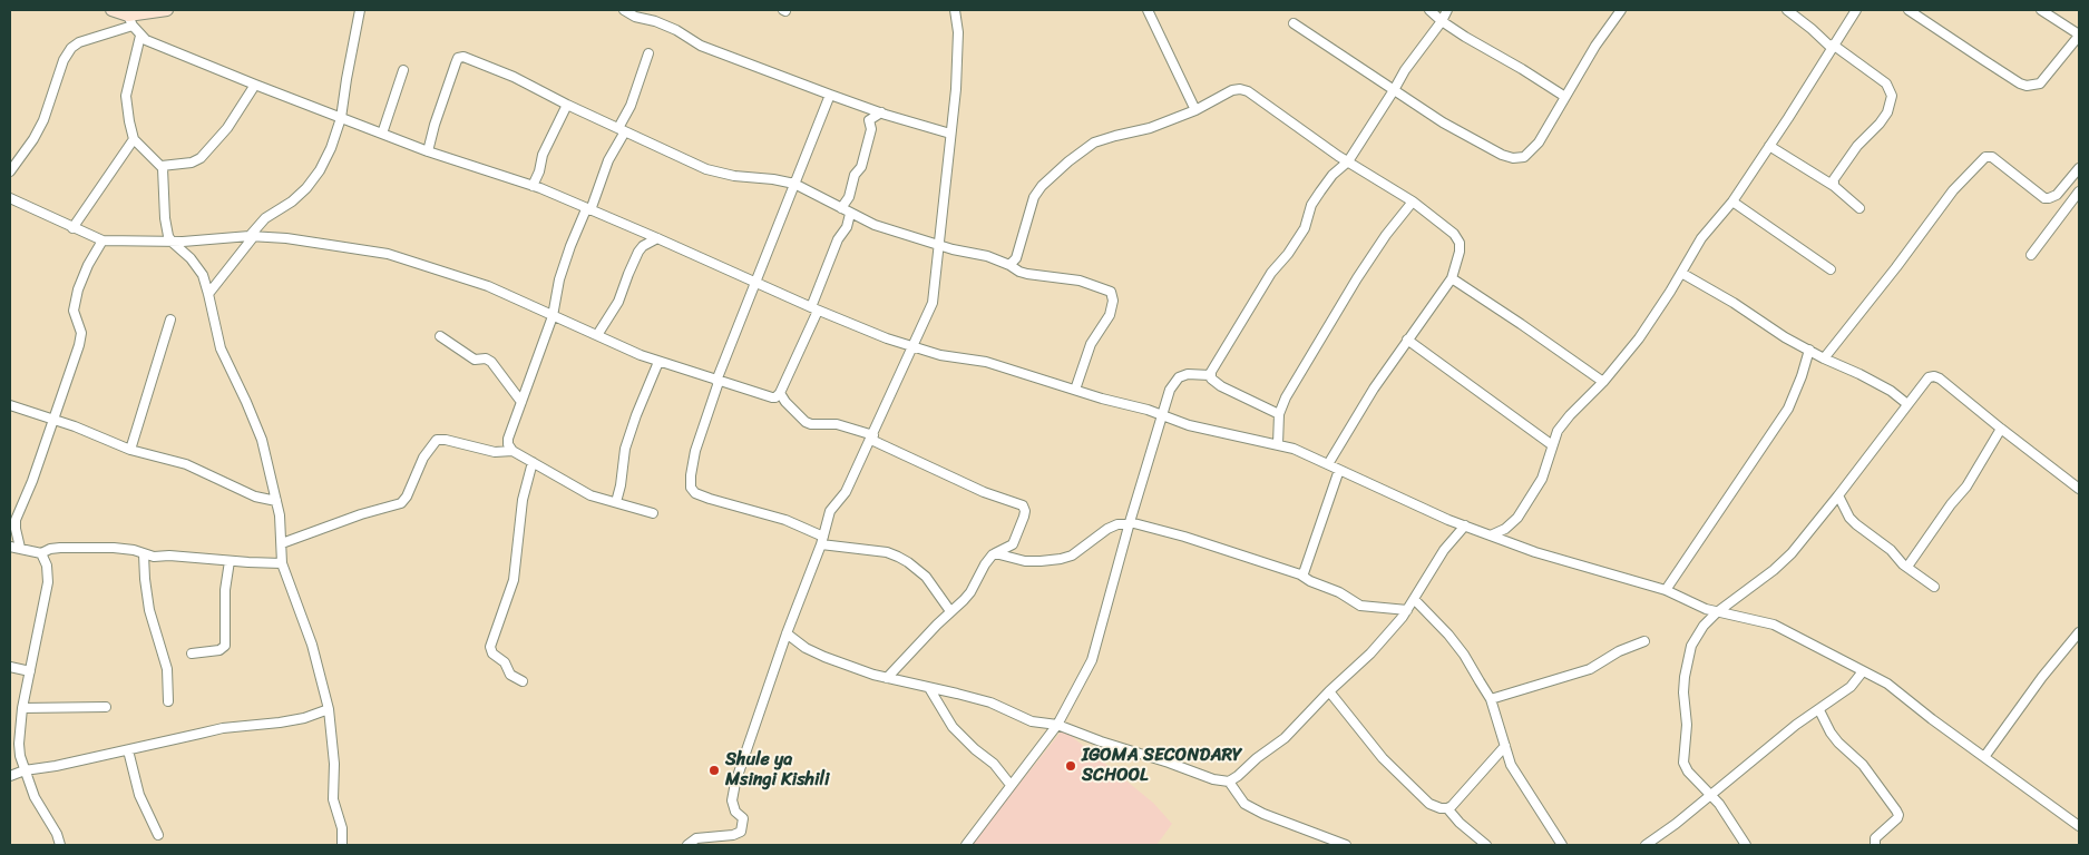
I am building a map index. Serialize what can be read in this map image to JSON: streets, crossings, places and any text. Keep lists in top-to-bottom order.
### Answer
{
  "places": ["IGOMA SECONDARY SCHOOL", "Shule ya Msingi Kishili"]
}
